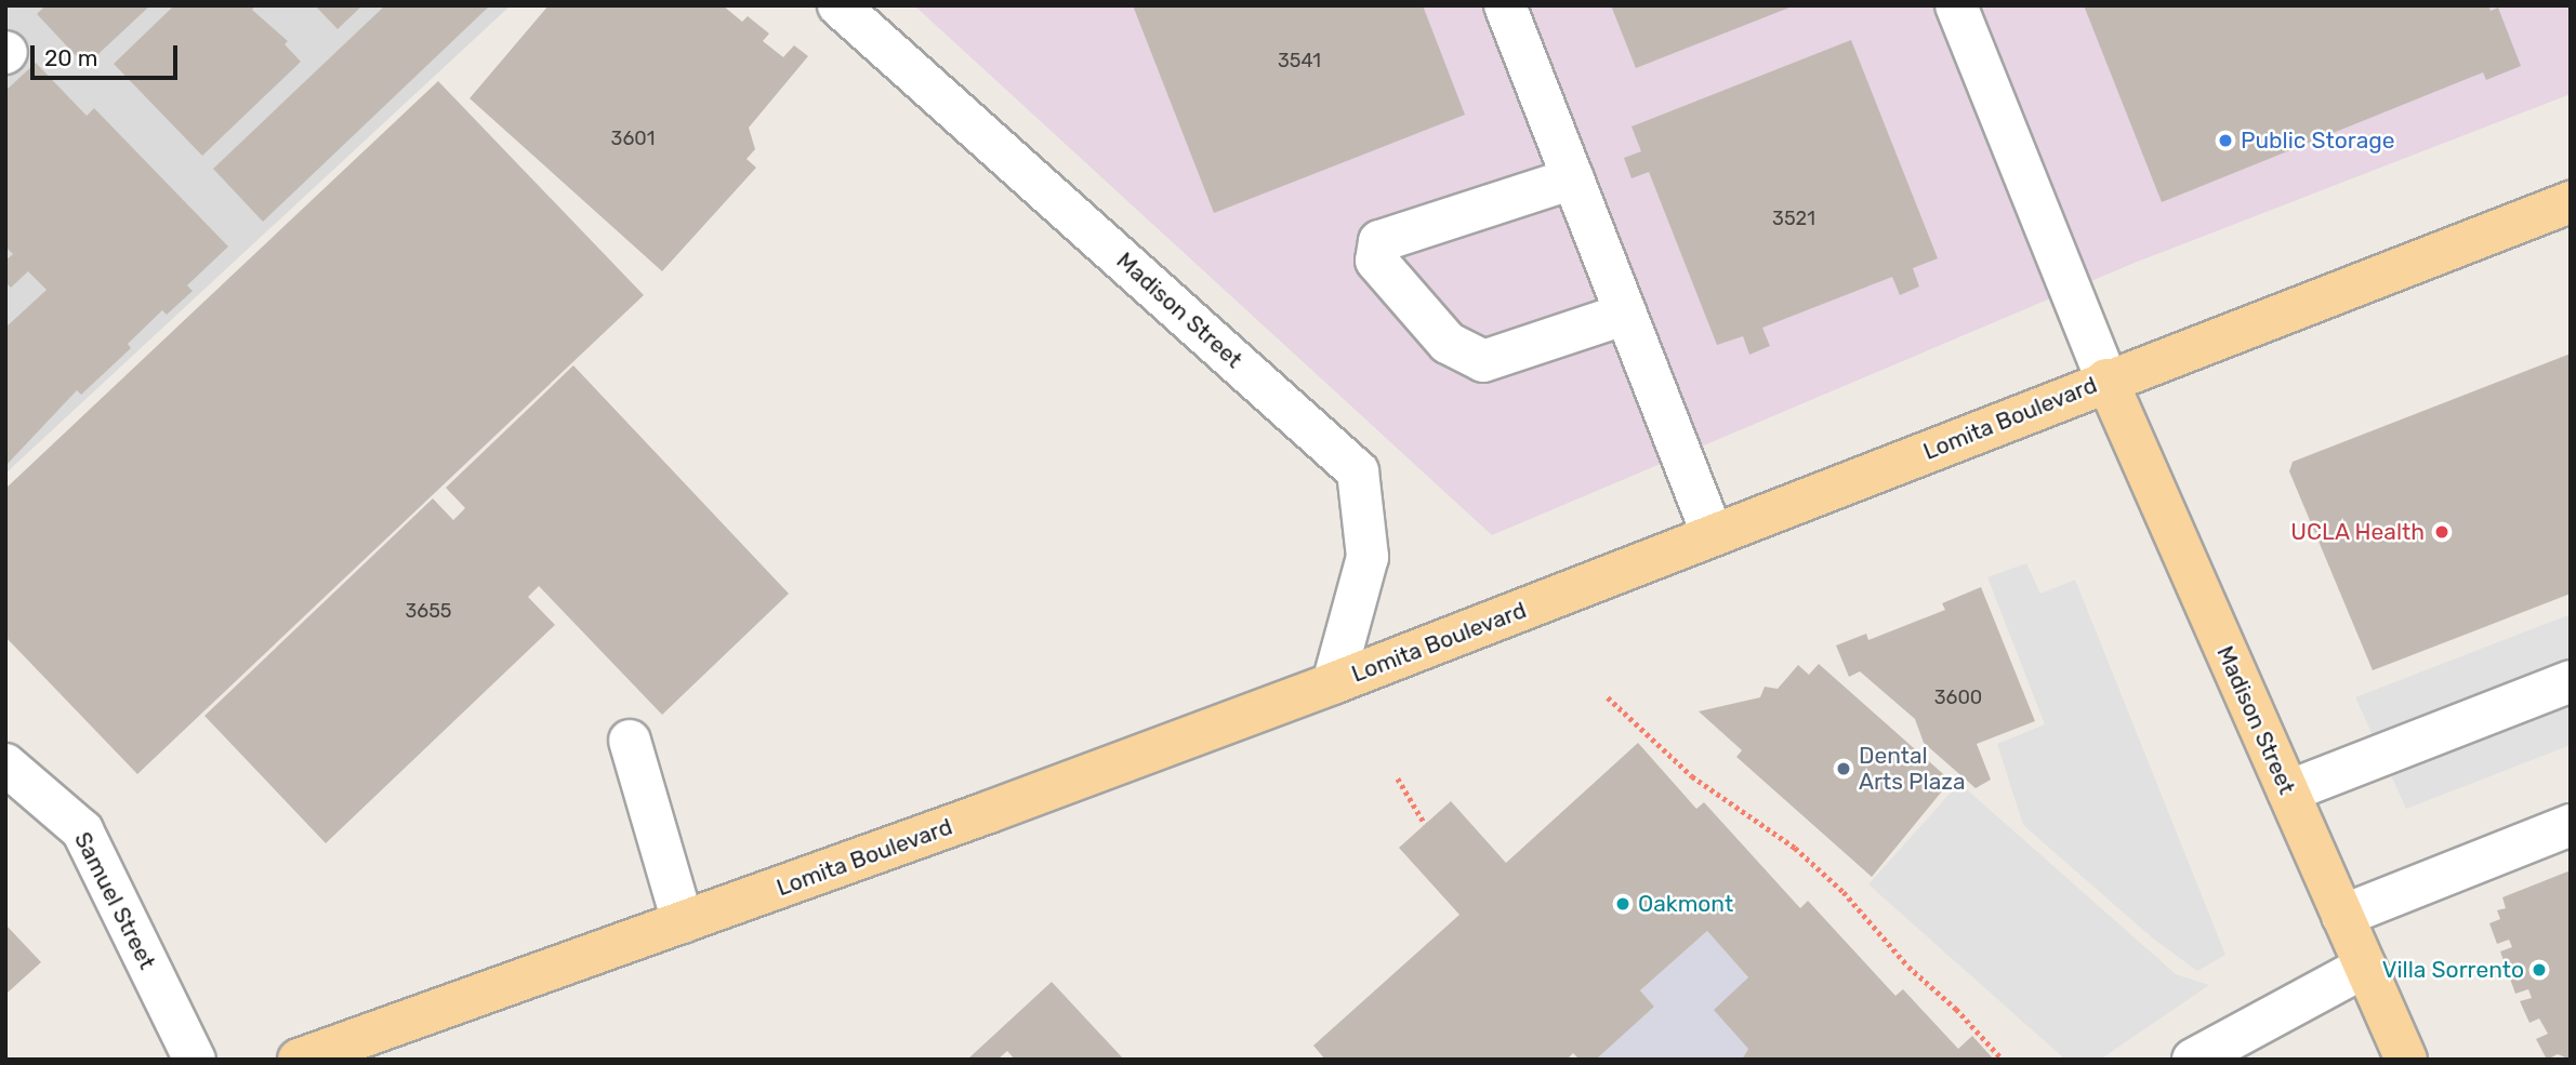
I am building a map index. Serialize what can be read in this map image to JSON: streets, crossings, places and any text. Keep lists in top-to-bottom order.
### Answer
{
  "streets": {
    "main road": ["Madison Street", "Lomita Boulevard"],
    "street": ["Samuel Street"]
  },
  "crossings": [
    ["Madison Street", "Lomita Boulevard"]
  ],
  "places": [
    "Public Storage",
    "UCLA Health",
    "Dental Arts Plaza",
    "Oakmont",
    "Villa Sorrento"
  ],
  "house_numbers": [
    "3541",
    "3601",
    "3521",
    "3655",
    "3600"
  ],
  "scale_bar": "20 m"
}
